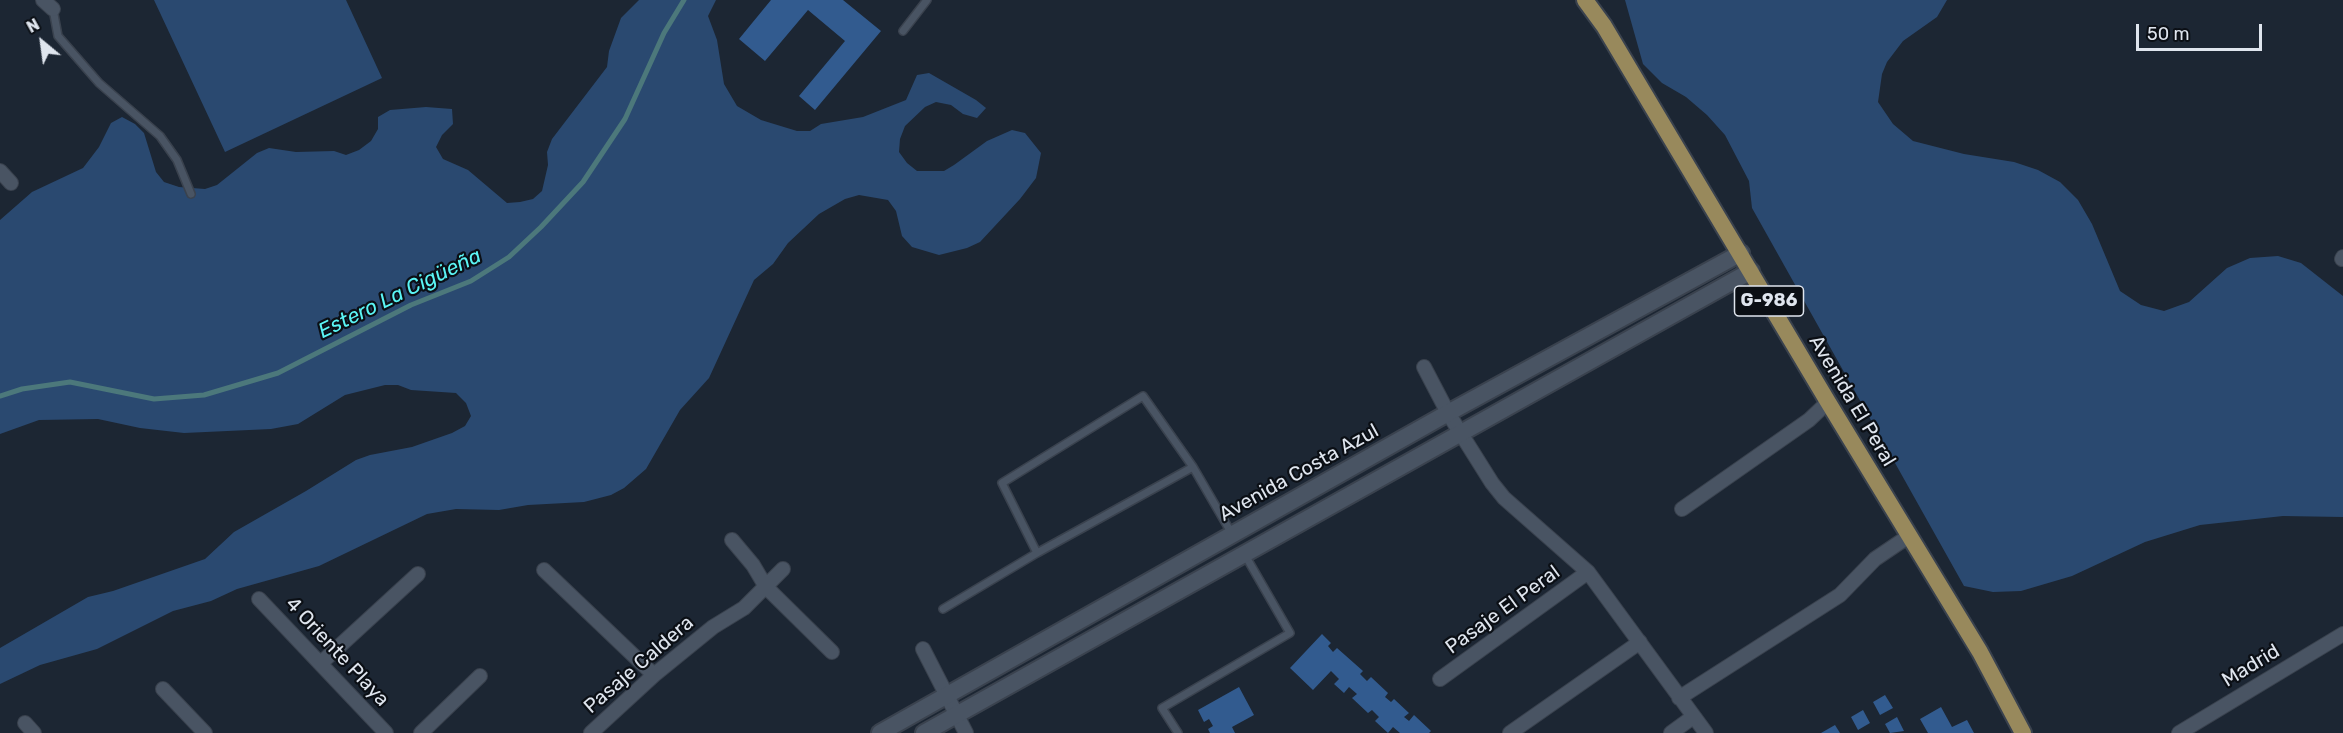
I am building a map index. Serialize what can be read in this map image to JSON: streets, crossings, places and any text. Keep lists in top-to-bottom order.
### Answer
{
  "streets": {
    "main road": ["G-986", "Avenida El Peral"],
    "street": [
      "Avenida Costa Azul",
      "Pasaje El Peral",
      "4 Oriente Playa",
      "Pasaje Caldera",
      "Madrid"
    ]
  },
  "crossings": [
    ["Avenida El Peral", "Avenida Costa Azul"]
  ],
  "water": ["Estero La Cigüeña"],
  "scale_bar": "50 m",
  "north": "top left"
}
